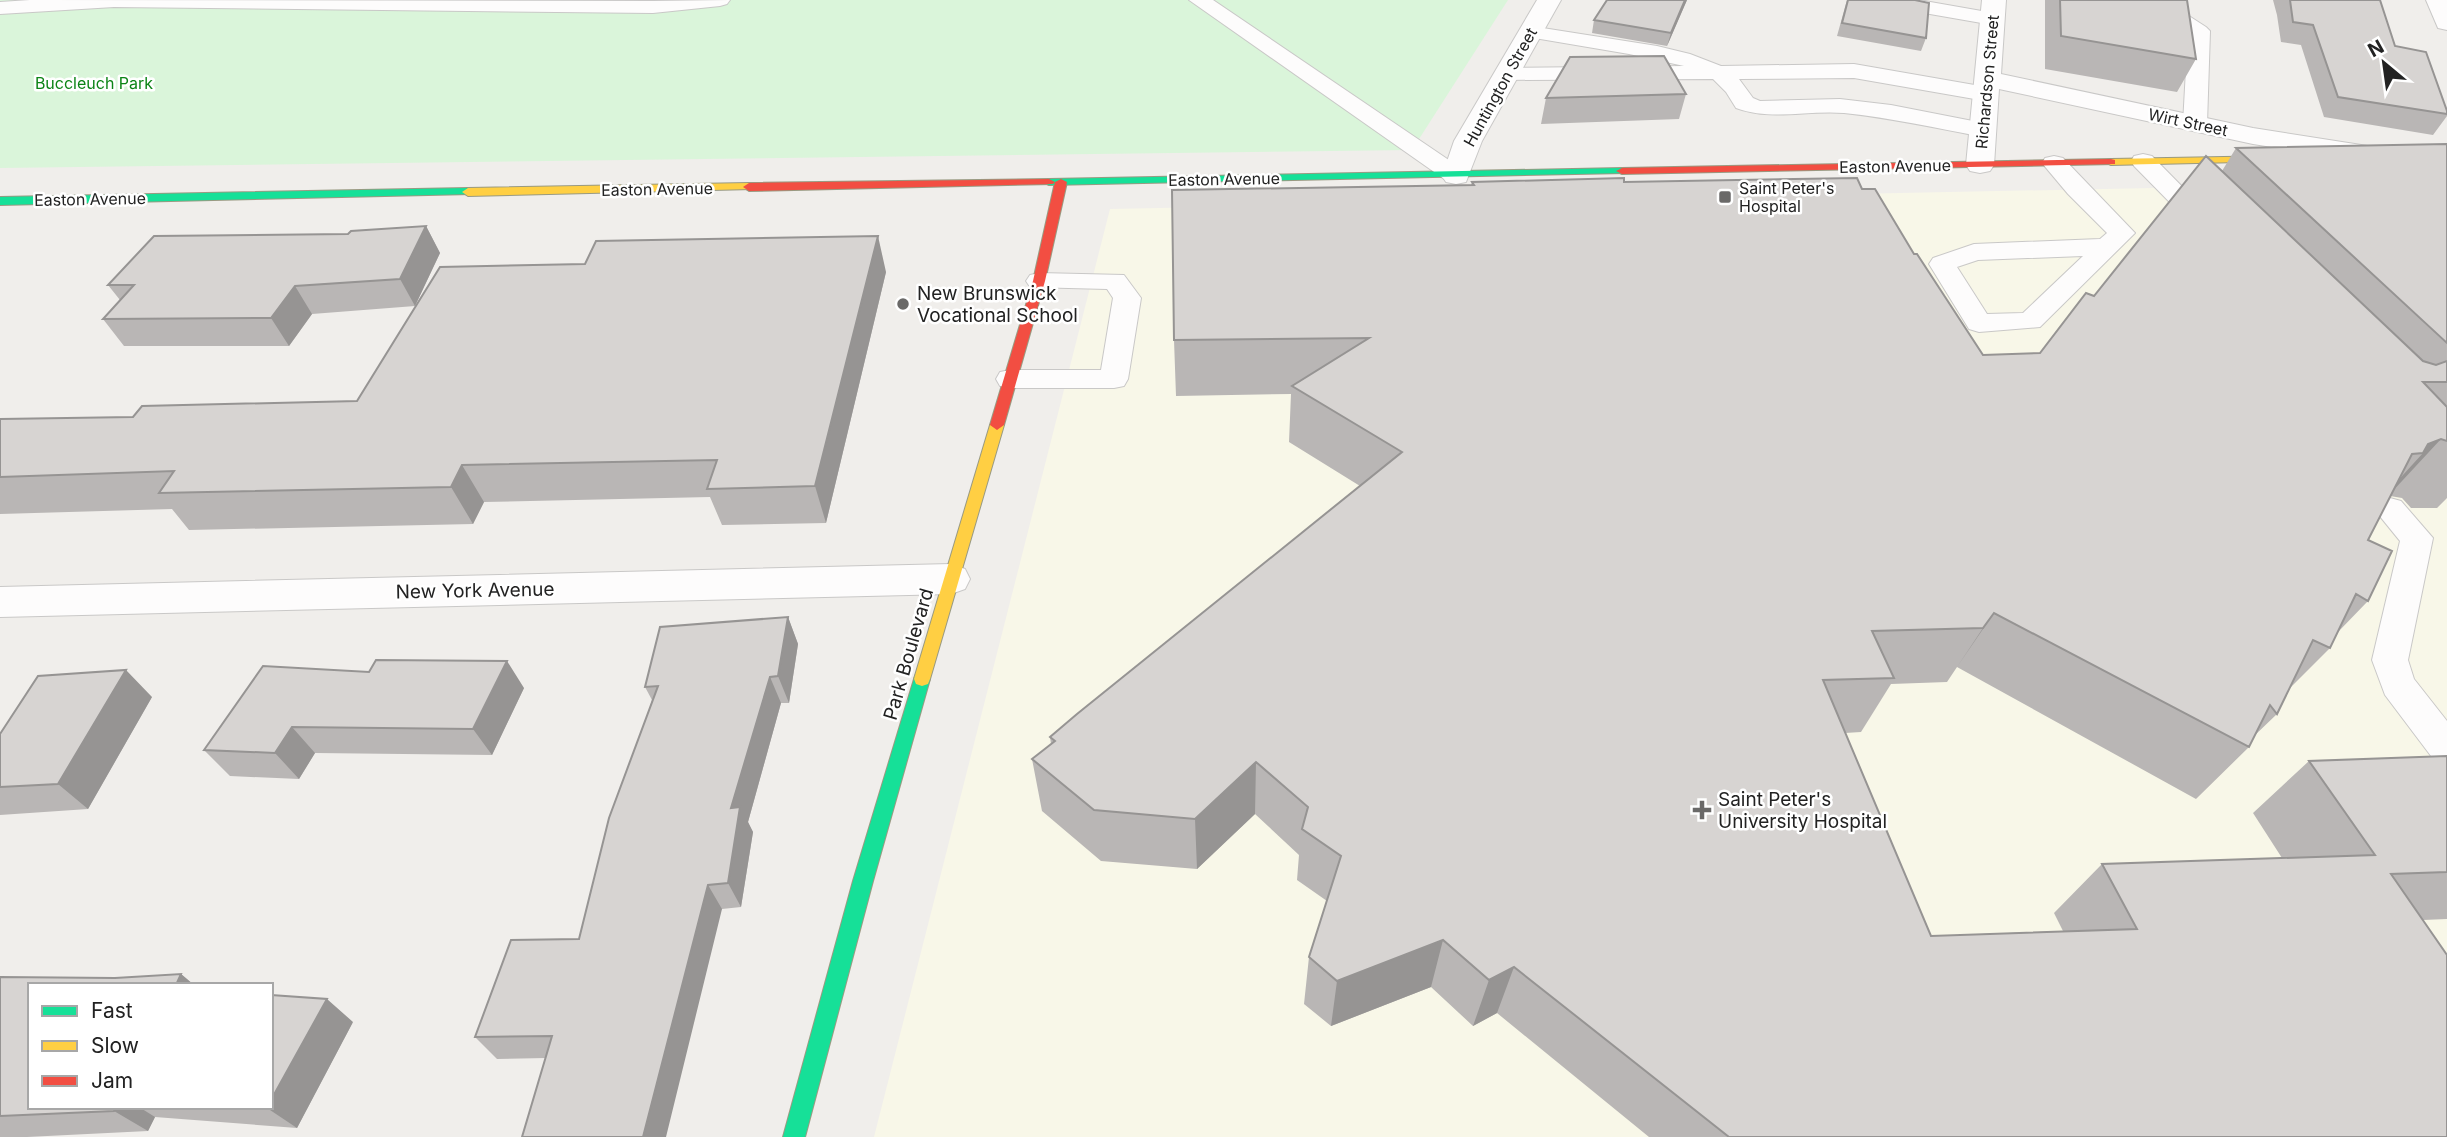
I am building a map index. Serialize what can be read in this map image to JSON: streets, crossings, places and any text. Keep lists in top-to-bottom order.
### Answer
{
  "streets": {
    "street": [
      "Richardson Street",
      "Huntington Street",
      "Wirt Street",
      "Easton Avenue",
      "New York Avenue",
      "Park Boulevard"
    ]
  },
  "crossings": [
    ["Richardson Street", "Wirt Street"],
    ["Richardson Street", "Easton Avenue"],
    ["Huntington Street", "Easton Avenue"],
    ["Wirt Street", "Easton Avenue"],
    ["Easton Avenue", "Park Boulevard"],
    ["New York Avenue", "Park Boulevard"]
  ],
  "parks": ["Buccleuch Park"],
  "places": {
    "transit": ["Saint Peter's Hospital"],
    "other": ["New Brunswick Vocational School"],
    "health": ["Saint Peter's University Hospital"]
  },
  "legend": ["Fast", "Slow", "Jam"],
  "north": "top left"
}
